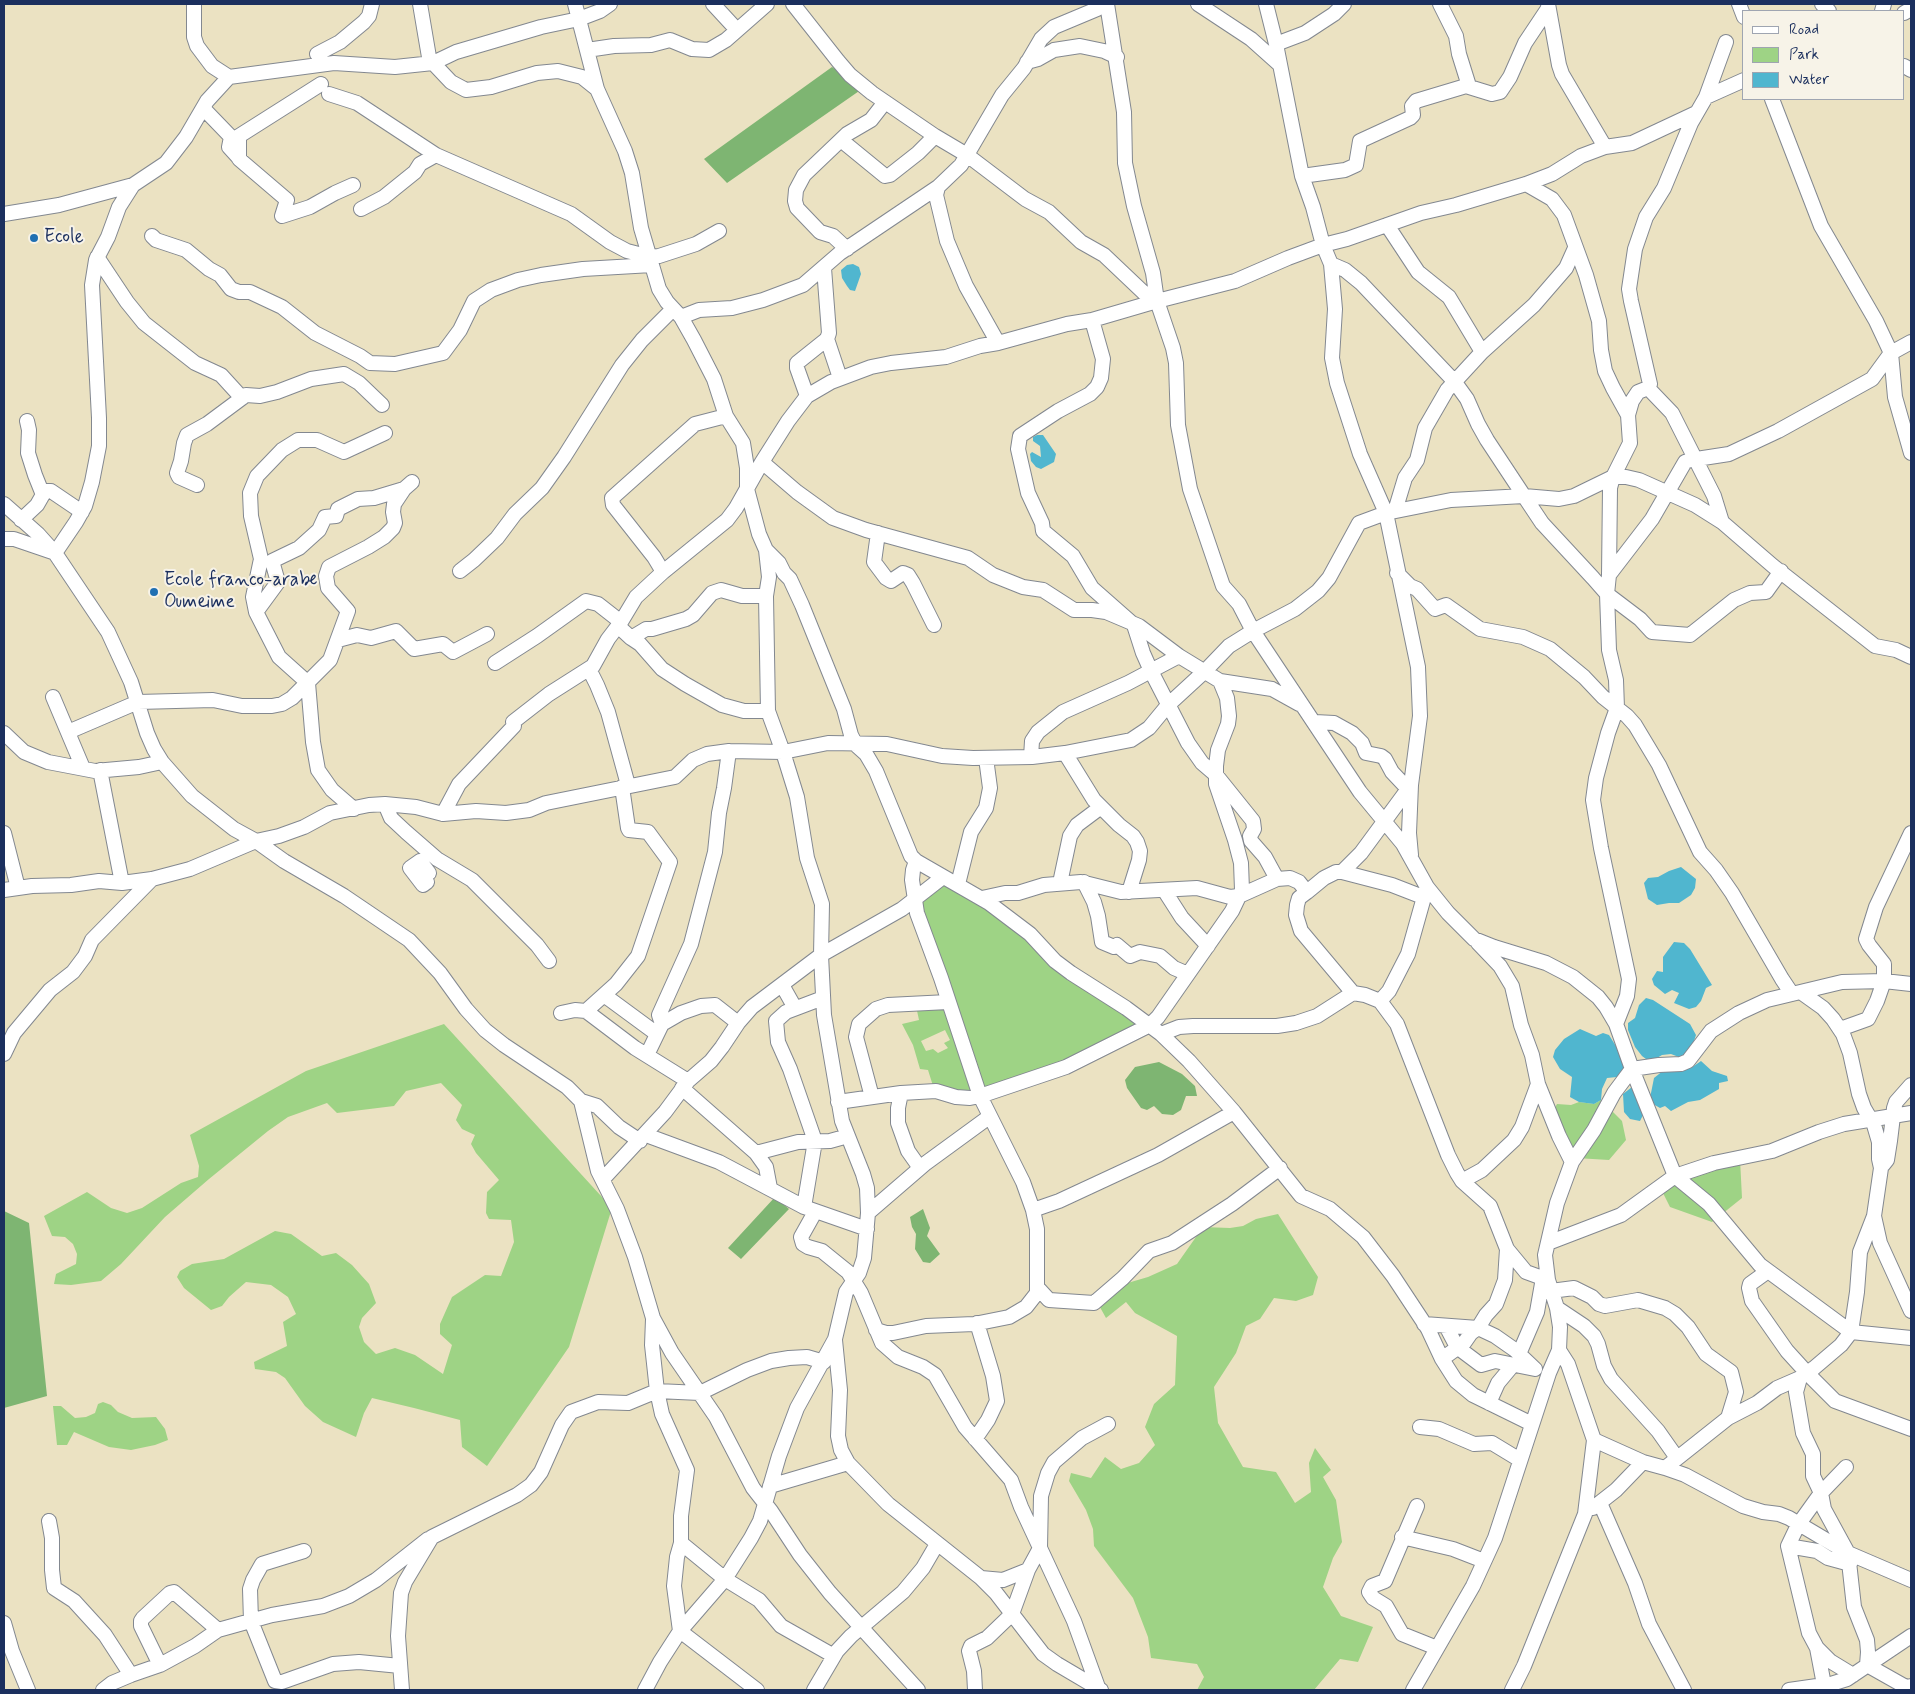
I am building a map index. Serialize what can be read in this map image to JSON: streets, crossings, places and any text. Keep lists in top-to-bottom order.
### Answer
{
  "places": ["Ecole", "Ecole franco-arabe Oumeime"],
  "legend": ["Road", "Park", "Water"]
}
